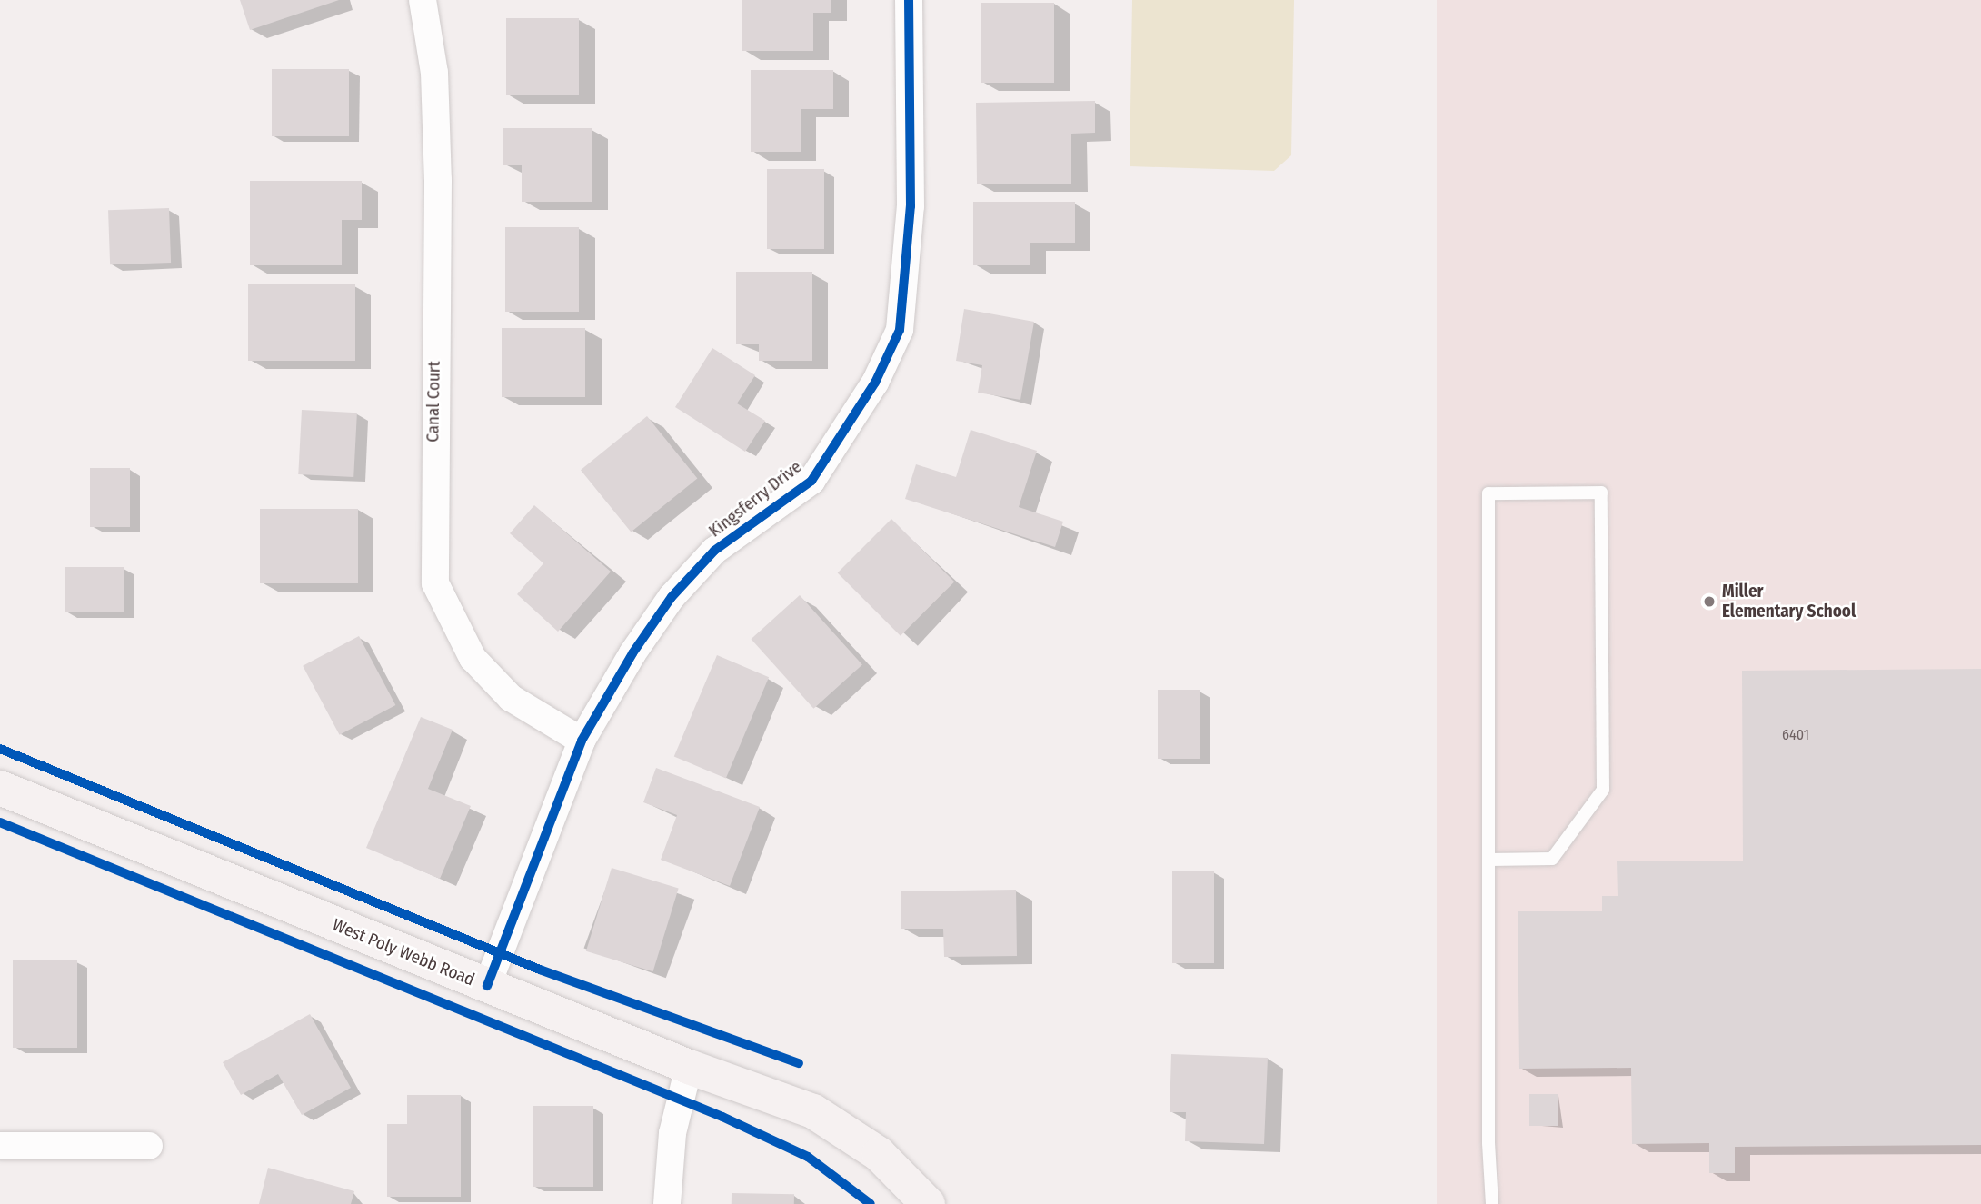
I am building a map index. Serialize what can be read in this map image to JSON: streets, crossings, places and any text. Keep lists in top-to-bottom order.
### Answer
{
  "streets": {
    "street": ["Canal Court", "Kingsferry Drive", "West Poly Webb Road"]
  },
  "crossings": [
    ["Canal Court", "Kingsferry Drive"],
    ["Kingsferry Drive", "West Poly Webb Road"]
  ],
  "places": ["Miller Elementary School"],
  "house_numbers": ["6401"]
}
